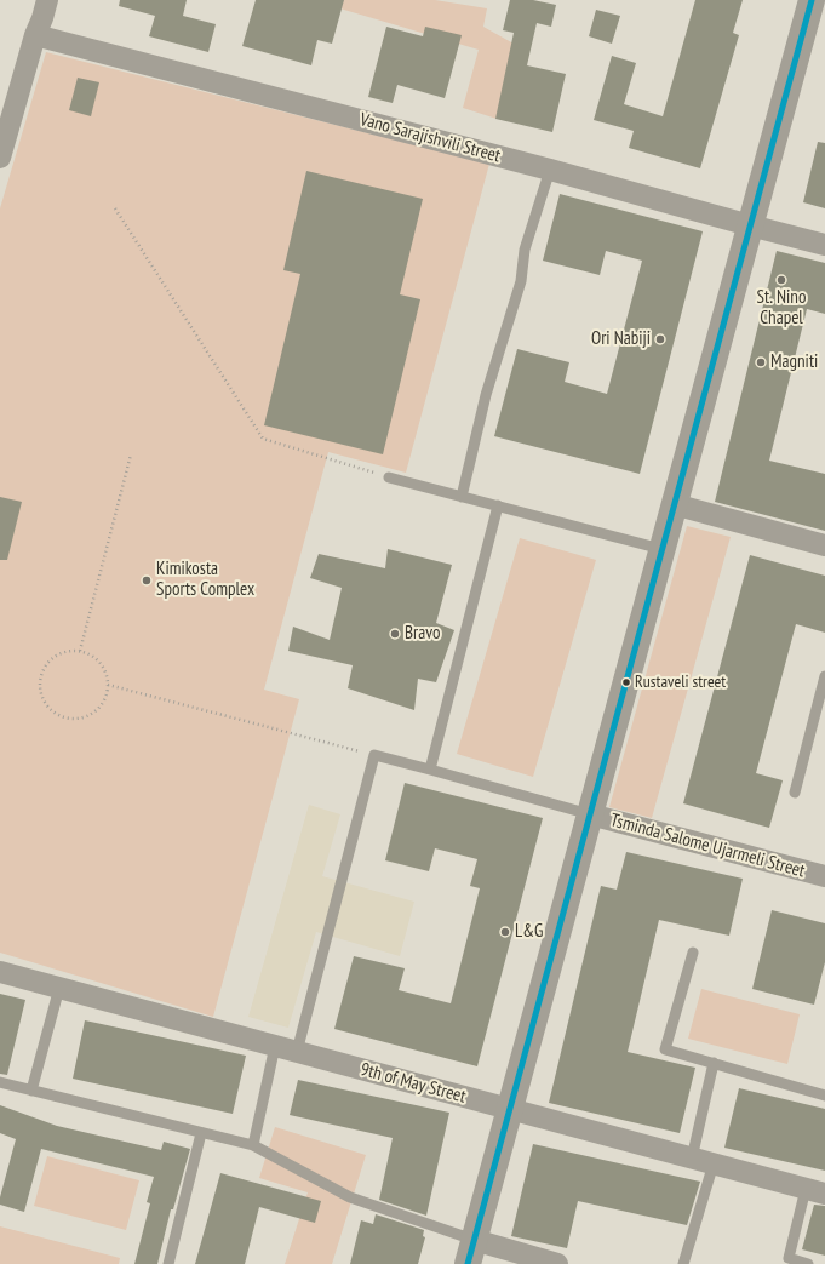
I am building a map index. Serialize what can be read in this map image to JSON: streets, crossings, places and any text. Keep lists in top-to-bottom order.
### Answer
{
  "streets": {
    "street": ["Vano Sarajishvili Street", "Tsminda Salome Ujarmeli Street", "9th of May Street"]
  },
  "places": [
    "St. Nino Chapel",
    "Ori Nabiji",
    "Magniti",
    "Kimikosta Sports Complex",
    "Bravo",
    "Rustaveli street",
    "L&G"
  ]
}
